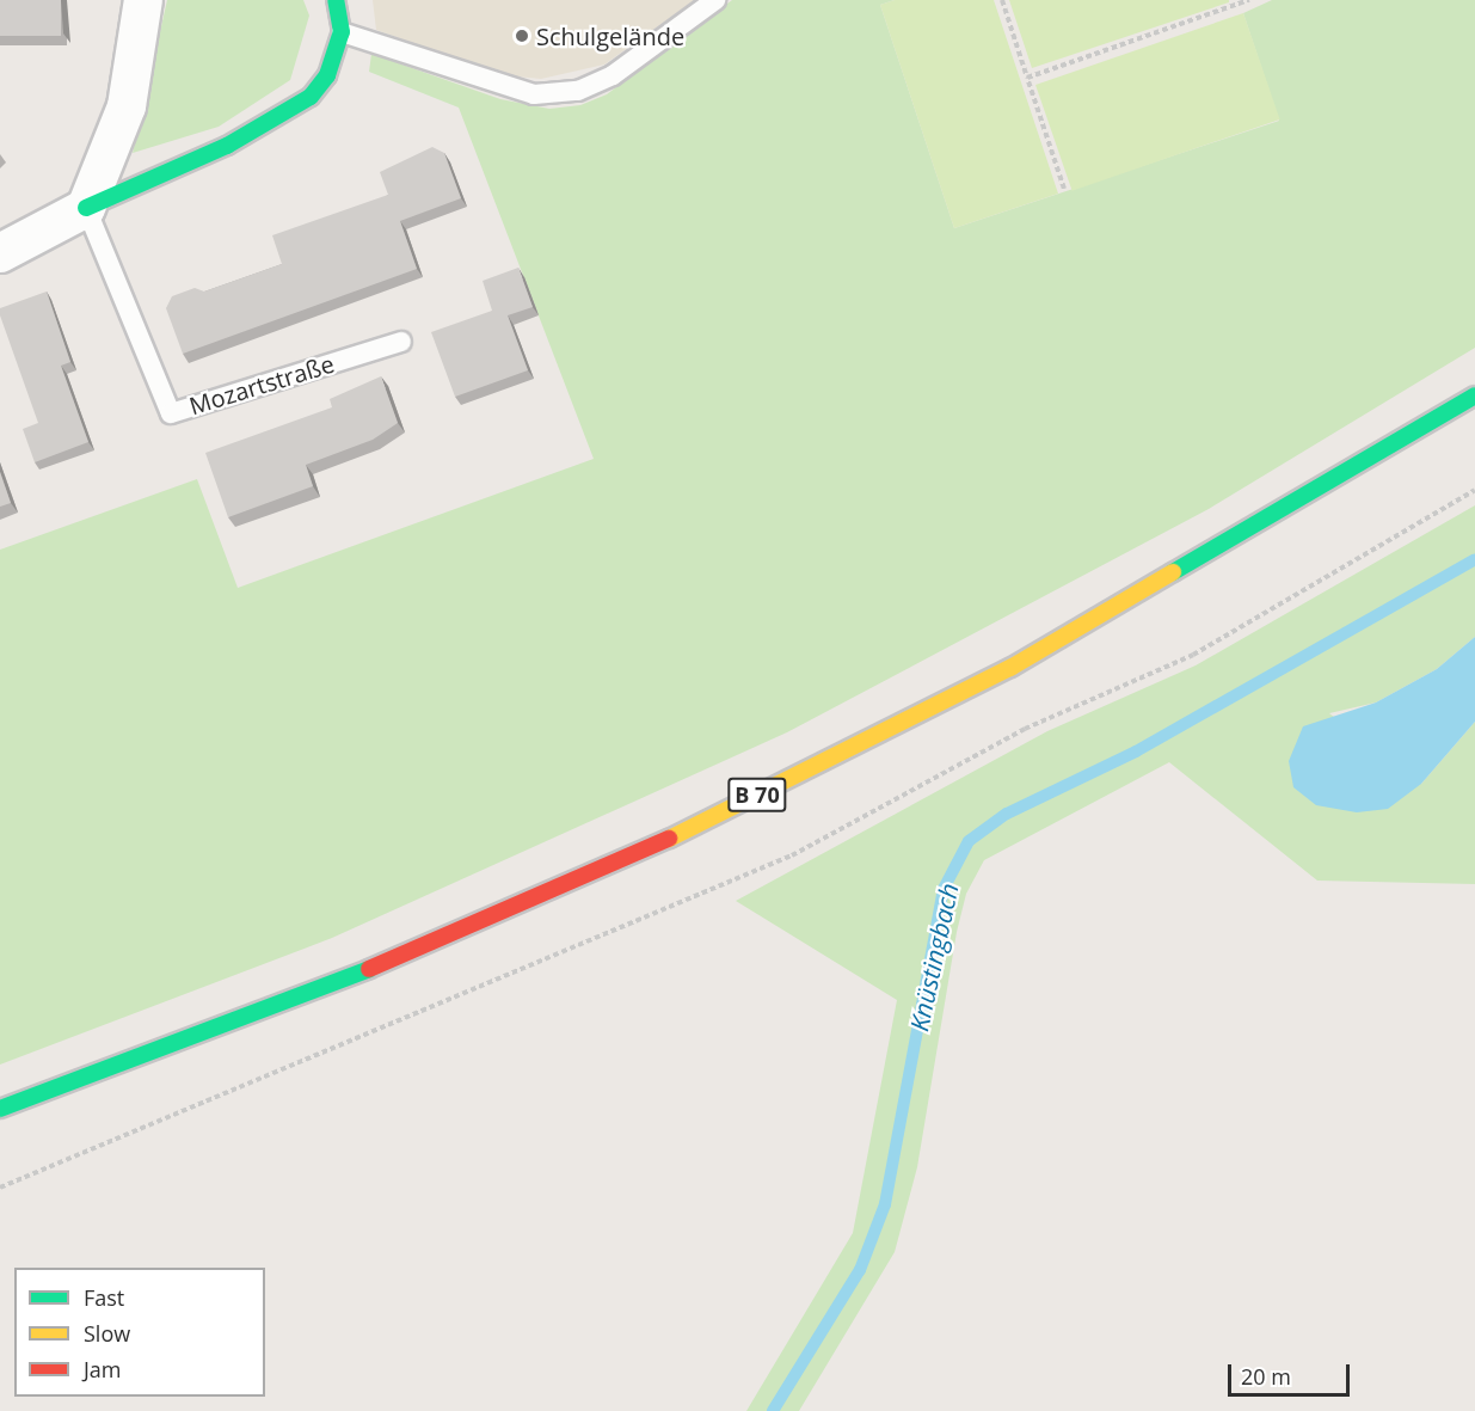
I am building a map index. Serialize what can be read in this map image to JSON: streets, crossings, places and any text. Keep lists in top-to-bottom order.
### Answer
{
  "streets": {
    "main road": ["B 70"],
    "lane": ["Mozartstraße"]
  },
  "water": ["Knüstingbach"],
  "places": ["Schulgelände"],
  "legend": ["Fast", "Slow", "Jam"],
  "scale_bar": "20 m"
}
